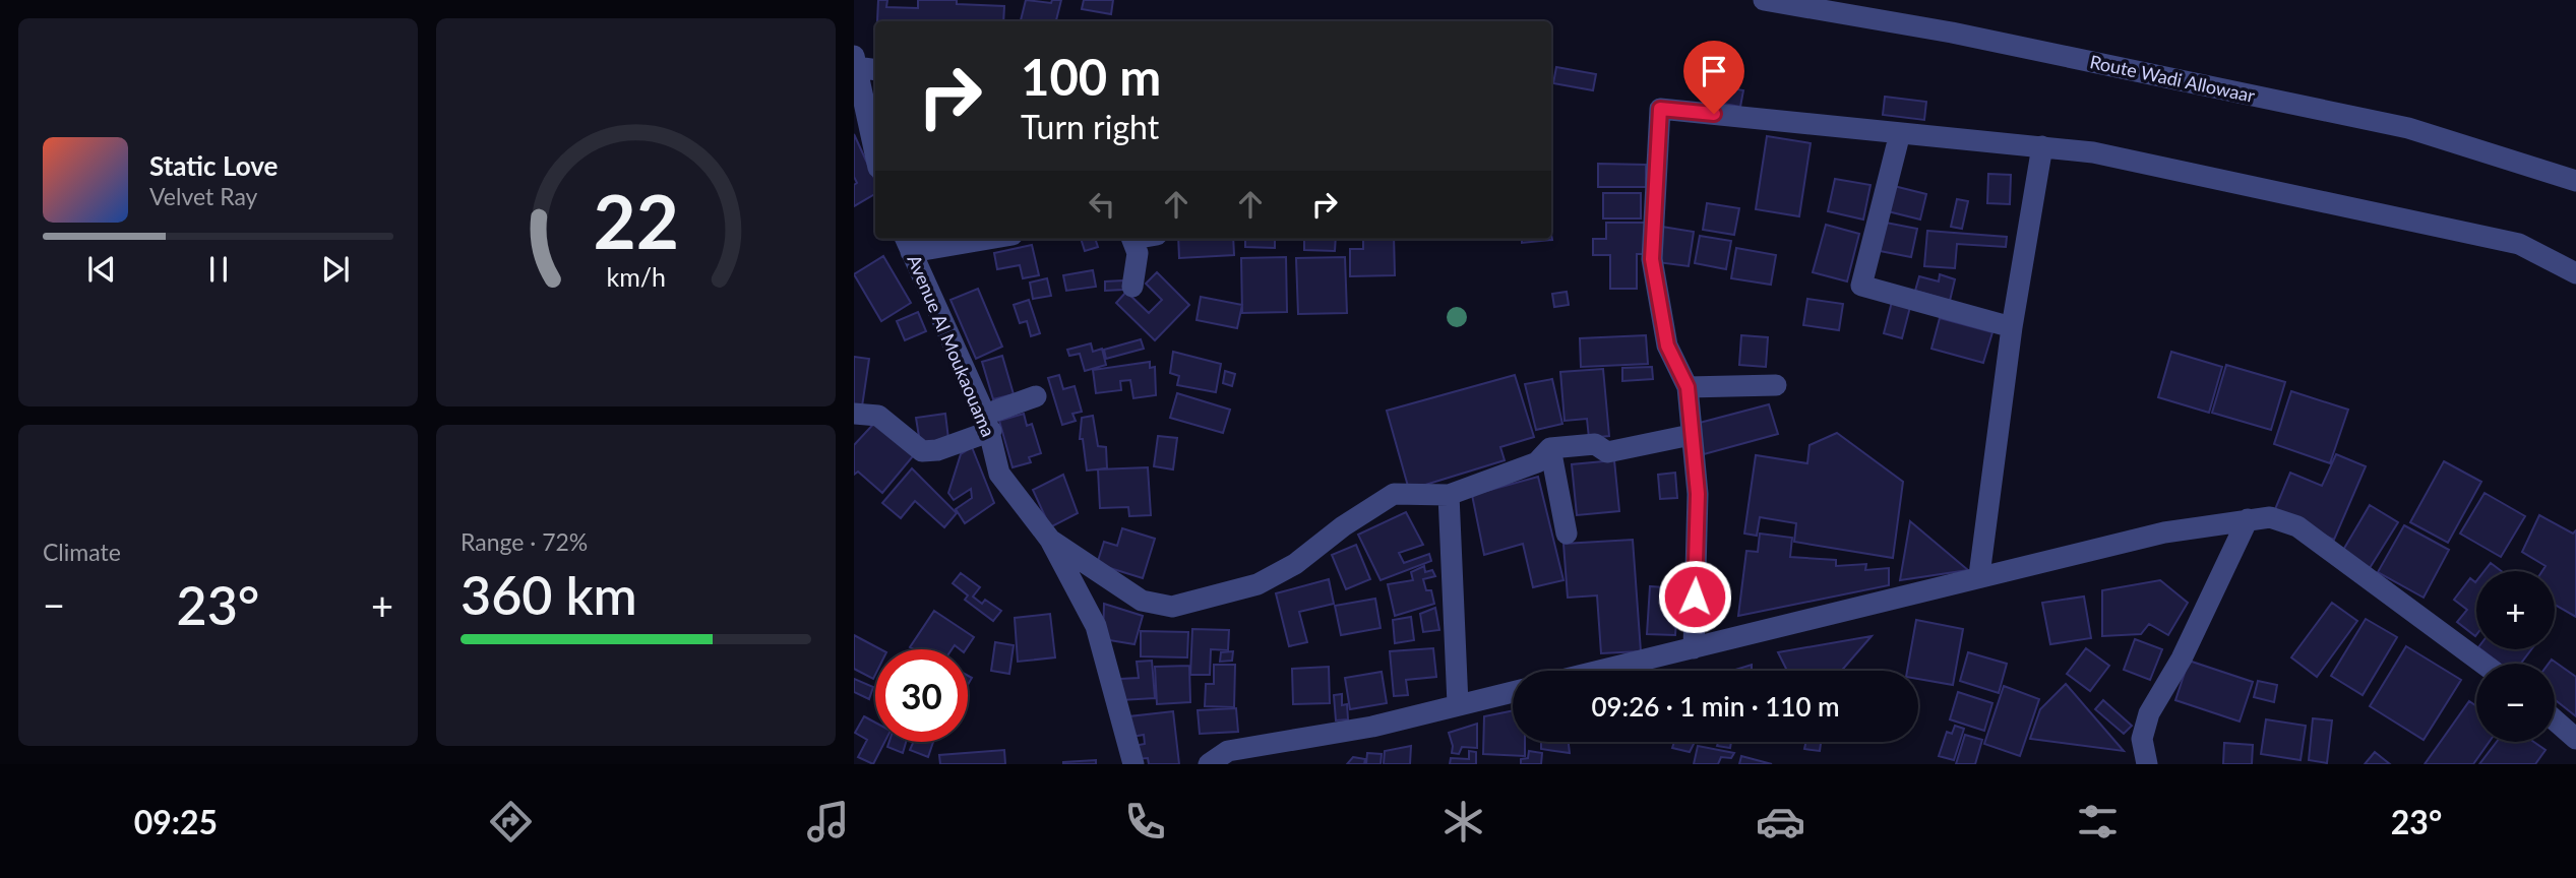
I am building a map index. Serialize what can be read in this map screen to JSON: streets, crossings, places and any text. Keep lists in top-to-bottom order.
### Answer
{
  "streets": {
    "street": ["Route Wadi Allowaar", "Avenue Al Moukaouama"]
  },
  "page": {
    "turn": ["100 m", "Turn right"],
    "song": ["Static Love", "Velvet Ray"],
    "tile": [
      "Climate",
      ["Range · 72%", "360 km"]
    ],
    "map_buttons": ["+", "−"],
    "heat": ["−", "23°", "+"],
    "limit": "30",
    "trip": "09:26 · 1 min · 110 m",
    "tabs": ["09:25", "23°"],
    "gauge": ["22", "km/h"]
  }
}
